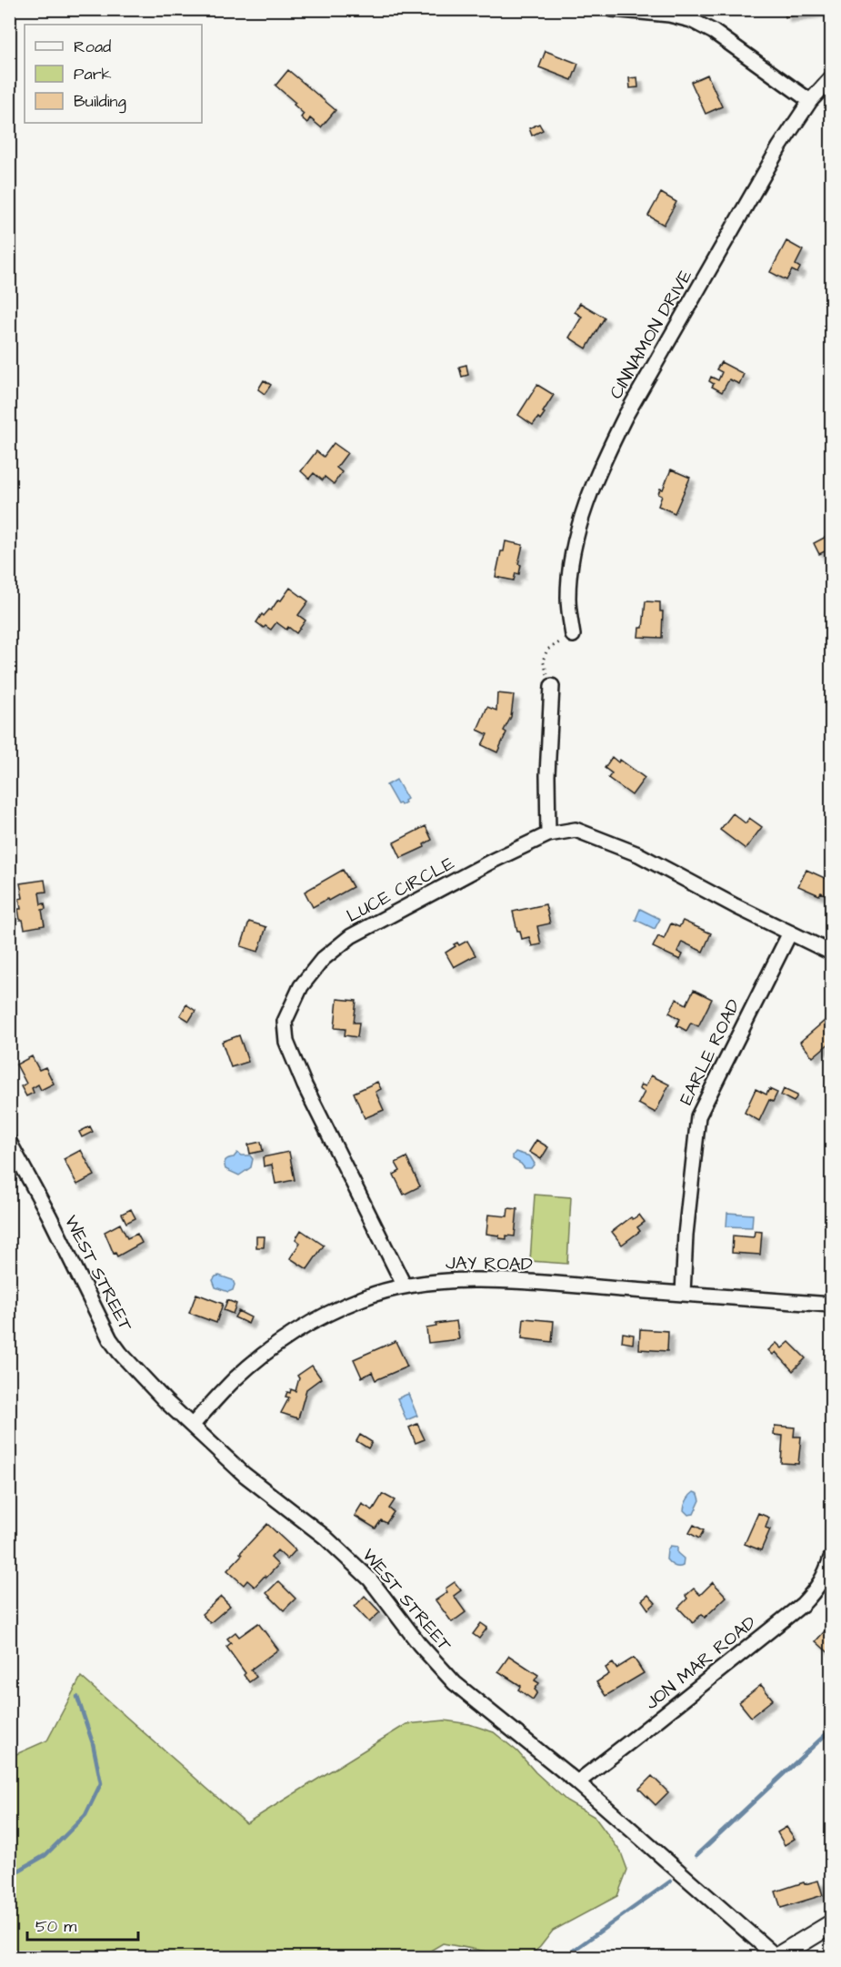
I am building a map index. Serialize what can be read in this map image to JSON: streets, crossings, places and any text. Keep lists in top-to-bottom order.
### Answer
{
  "streets": {
    "street": [
      "CINNAMON DRIVE",
      "LUCE CIRCLE",
      "EARLE ROAD",
      "JAY ROAD",
      "WEST STREET",
      "JON MAR ROAD"
    ]
  },
  "crossings": [
    ["LUCE CIRCLE", "EARLE ROAD"],
    ["LUCE CIRCLE", "JAY ROAD"],
    ["EARLE ROAD", "JAY ROAD"],
    ["JAY ROAD", "WEST STREET"],
    ["WEST STREET", "JON MAR ROAD"]
  ],
  "legend": ["Road", "Park", "Building"],
  "scale_bar": "50 m"
}
